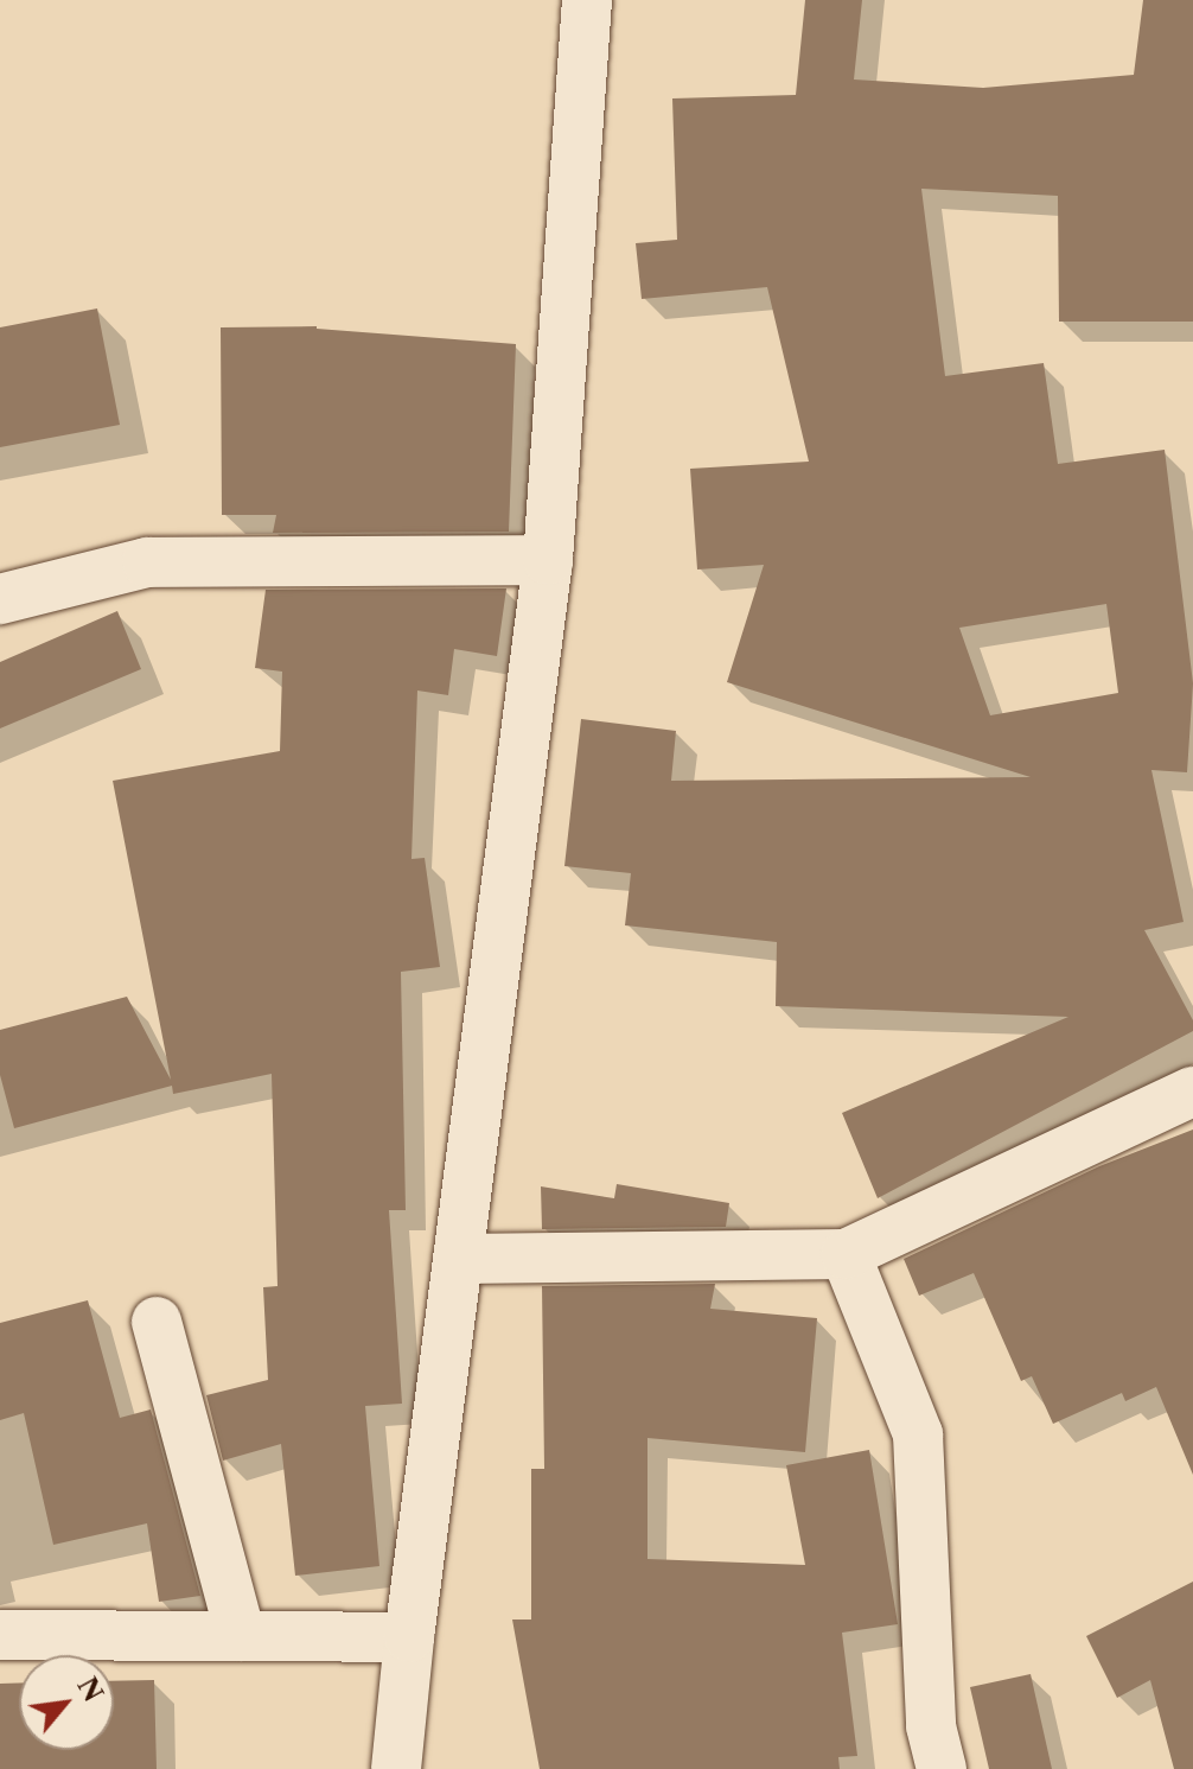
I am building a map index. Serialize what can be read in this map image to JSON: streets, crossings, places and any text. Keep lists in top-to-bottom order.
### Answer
{
  "north": "top right"
}
